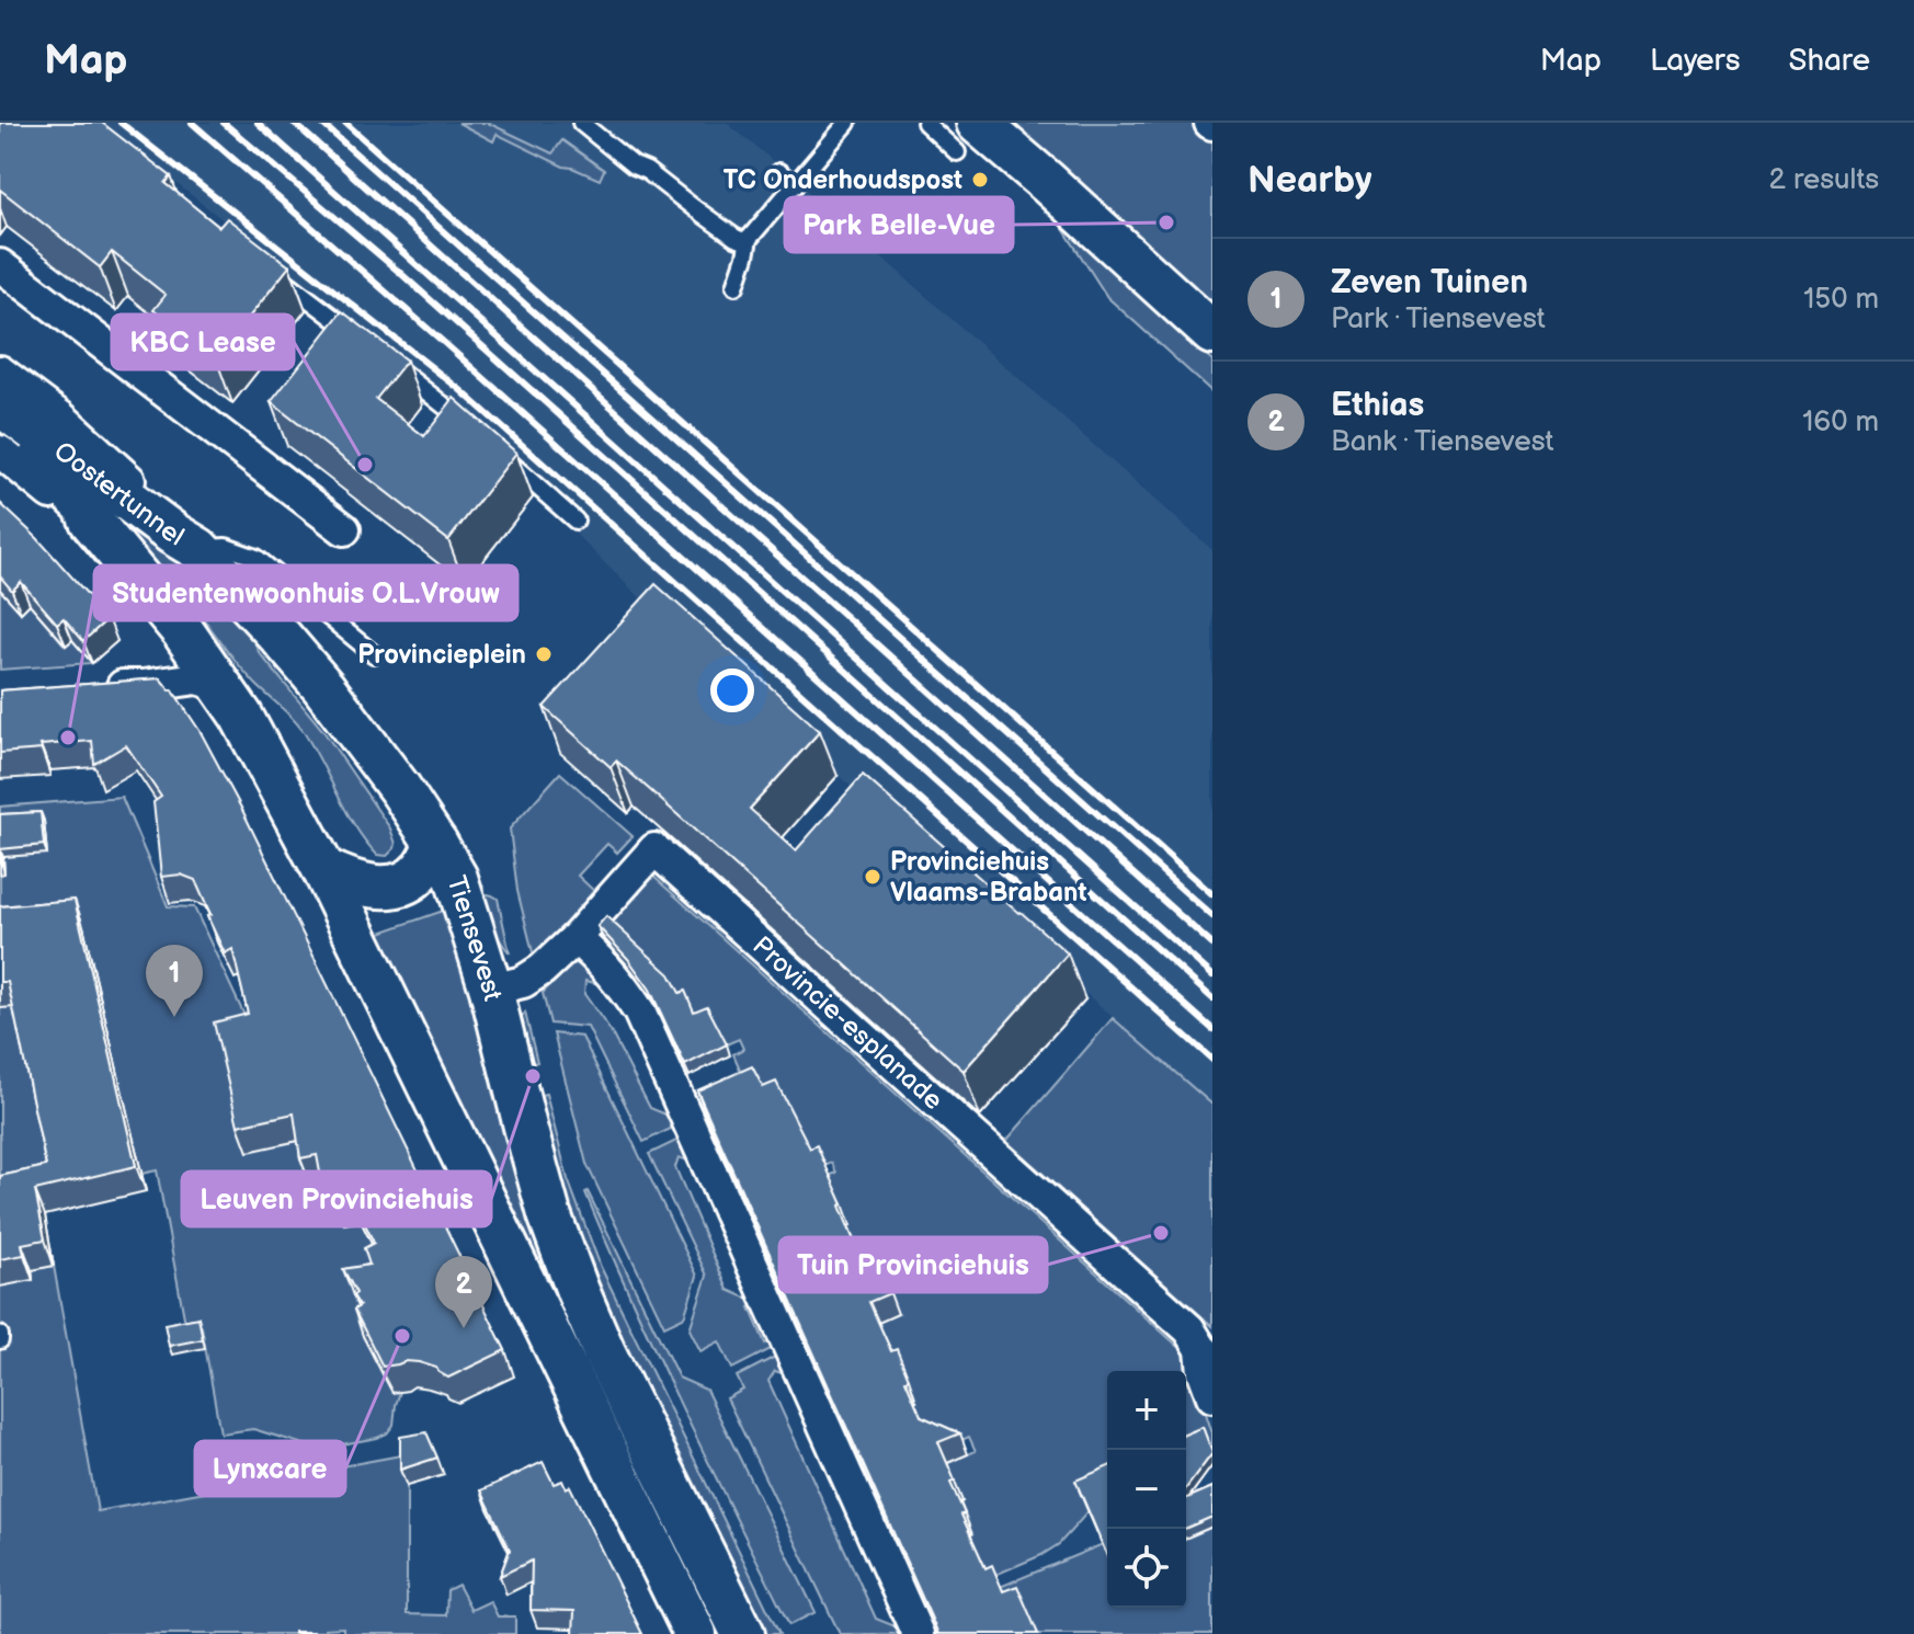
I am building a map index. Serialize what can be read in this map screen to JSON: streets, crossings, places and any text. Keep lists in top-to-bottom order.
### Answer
{
  "streets": {
    "main road": ["Oostertunnel", "Tiensevest"],
    "street": ["Provincie-esplanade"]
  },
  "crossings": [
    ["Oostertunnel", "Tiensevest"],
    ["Tiensevest", "Provincie-esplanade"]
  ],
  "places": [
    "TC Onderhoudspost",
    "Park Belle-Vue",
    "KBC Lease",
    "Provincieplein",
    "Studentenwoonhuis O.L.Vrouw",
    "Provinciehuis Vlaams-Brabant",
    "Leuven Provinciehuis",
    "Tuin Provinciehuis",
    "Lynxcare"
  ],
  "page": {
    "header": "Map",
    "nav": ["Map", "Layers", "Share"],
    "heading": ["Nearby", "2 results"],
    "list": [
      {
        "mark": "1",
        "name": "Zeven Tuinen",
        "note": "Park · Tiensevest",
        "value": "150 m"
      },
      {
        "mark": "2",
        "name": "Ethias",
        "note": "Bank · Tiensevest",
        "value": "160 m"
      }
    ],
    "pins": ["1", "2"],
    "map_buttons": ["+", "−"]
  }
}
